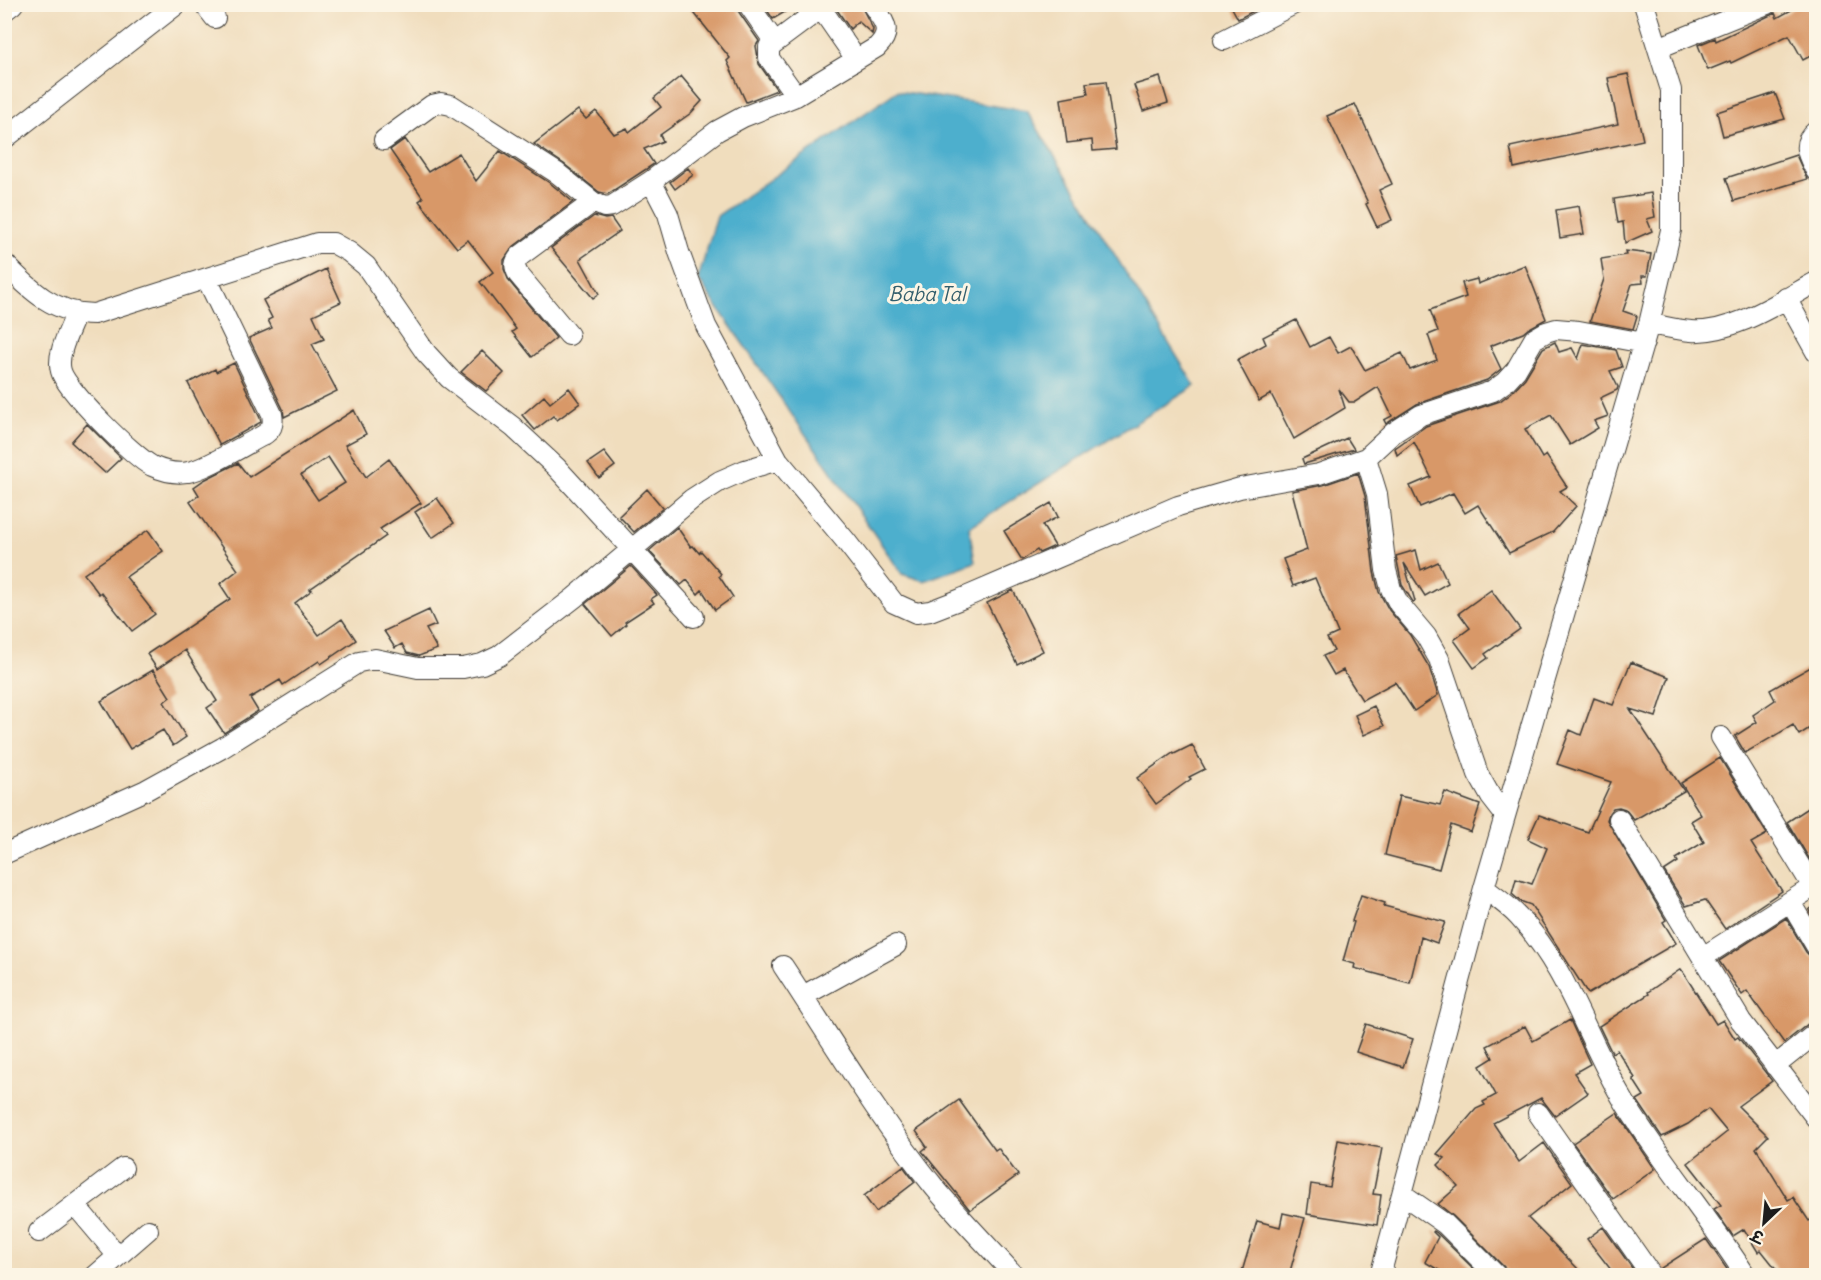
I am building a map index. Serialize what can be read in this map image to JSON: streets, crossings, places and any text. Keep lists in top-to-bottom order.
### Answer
{
  "water": ["Baba Tal"],
  "north": "bottom left"
}
